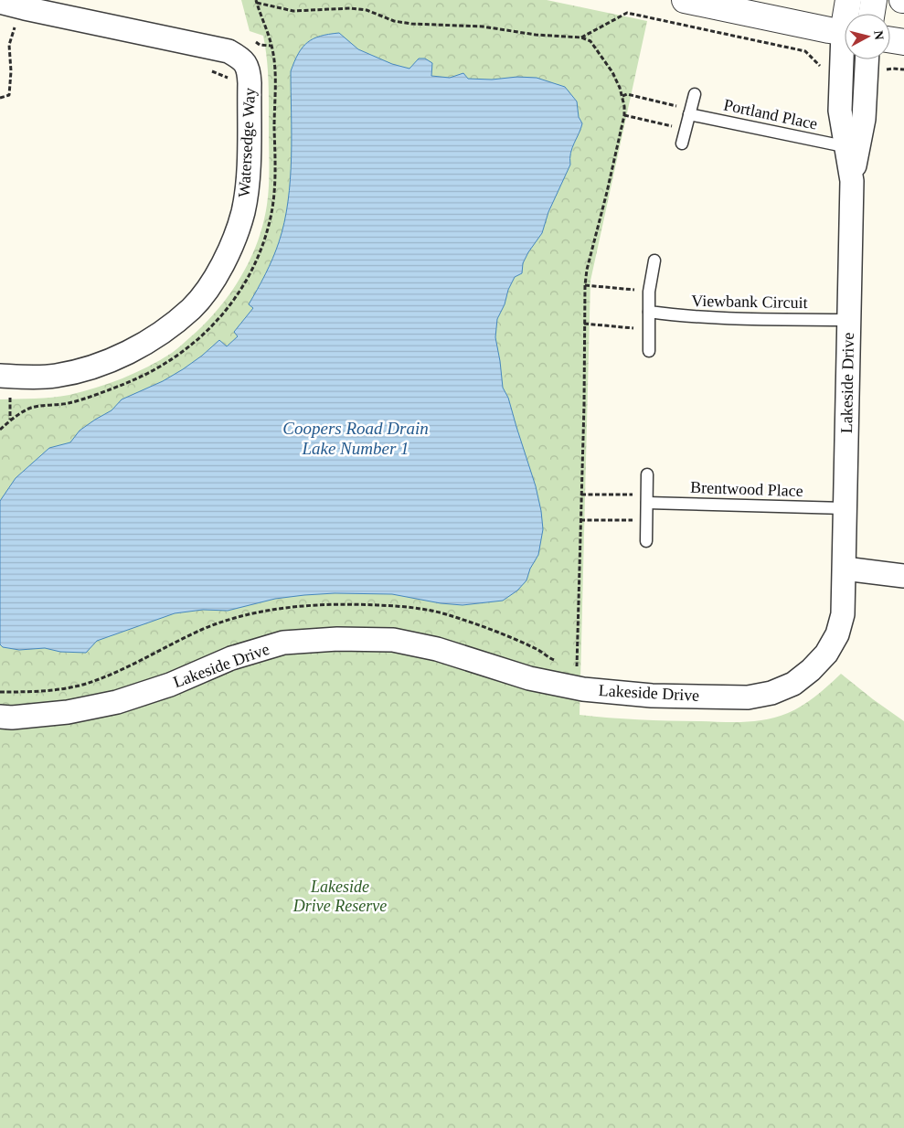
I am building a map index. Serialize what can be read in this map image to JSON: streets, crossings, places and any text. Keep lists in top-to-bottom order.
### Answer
{
  "streets": {
    "street": ["Watersedge Way", "Lakeside Drive"],
    "lane": ["Portland Place", "Viewbank Circuit", "Brentwood Place"]
  },
  "crossings": [
    ["Portland Place", "Lakeside Drive"],
    ["Viewbank Circuit", "Lakeside Drive"],
    ["Lakeside Drive", "Brentwood Place"]
  ],
  "water": ["Coopers Road Drain Lake Number 1"],
  "parks": ["Lakeside Drive Reserve"],
  "north": "right"
}
